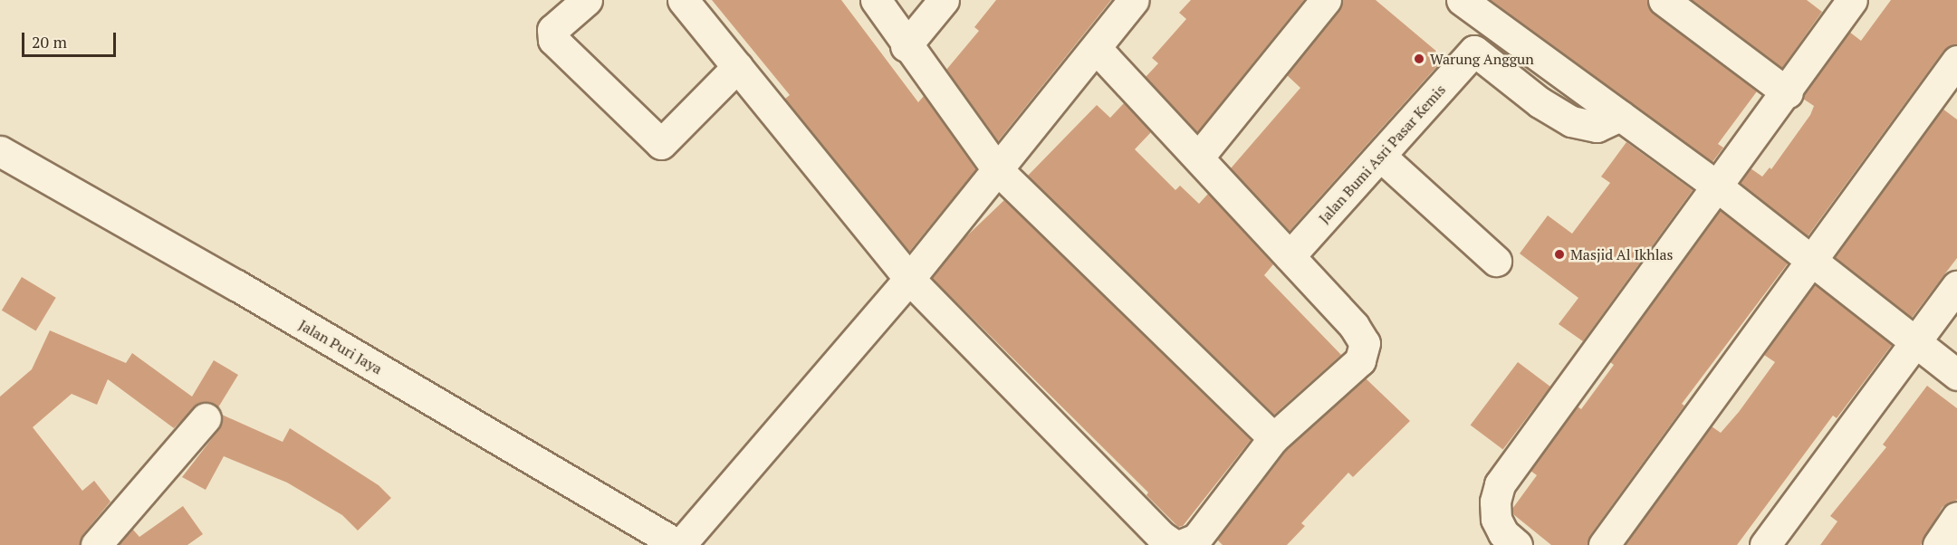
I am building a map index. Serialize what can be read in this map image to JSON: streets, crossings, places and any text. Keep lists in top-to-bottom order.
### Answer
{
  "streets": {
    "street": ["Jalan Bumi Asri Pasar Kemis", "Jalan Puri Jaya"]
  },
  "places": ["Warung Anggun", "Masjid Al Ikhlas"],
  "scale_bar": "20 m"
}
